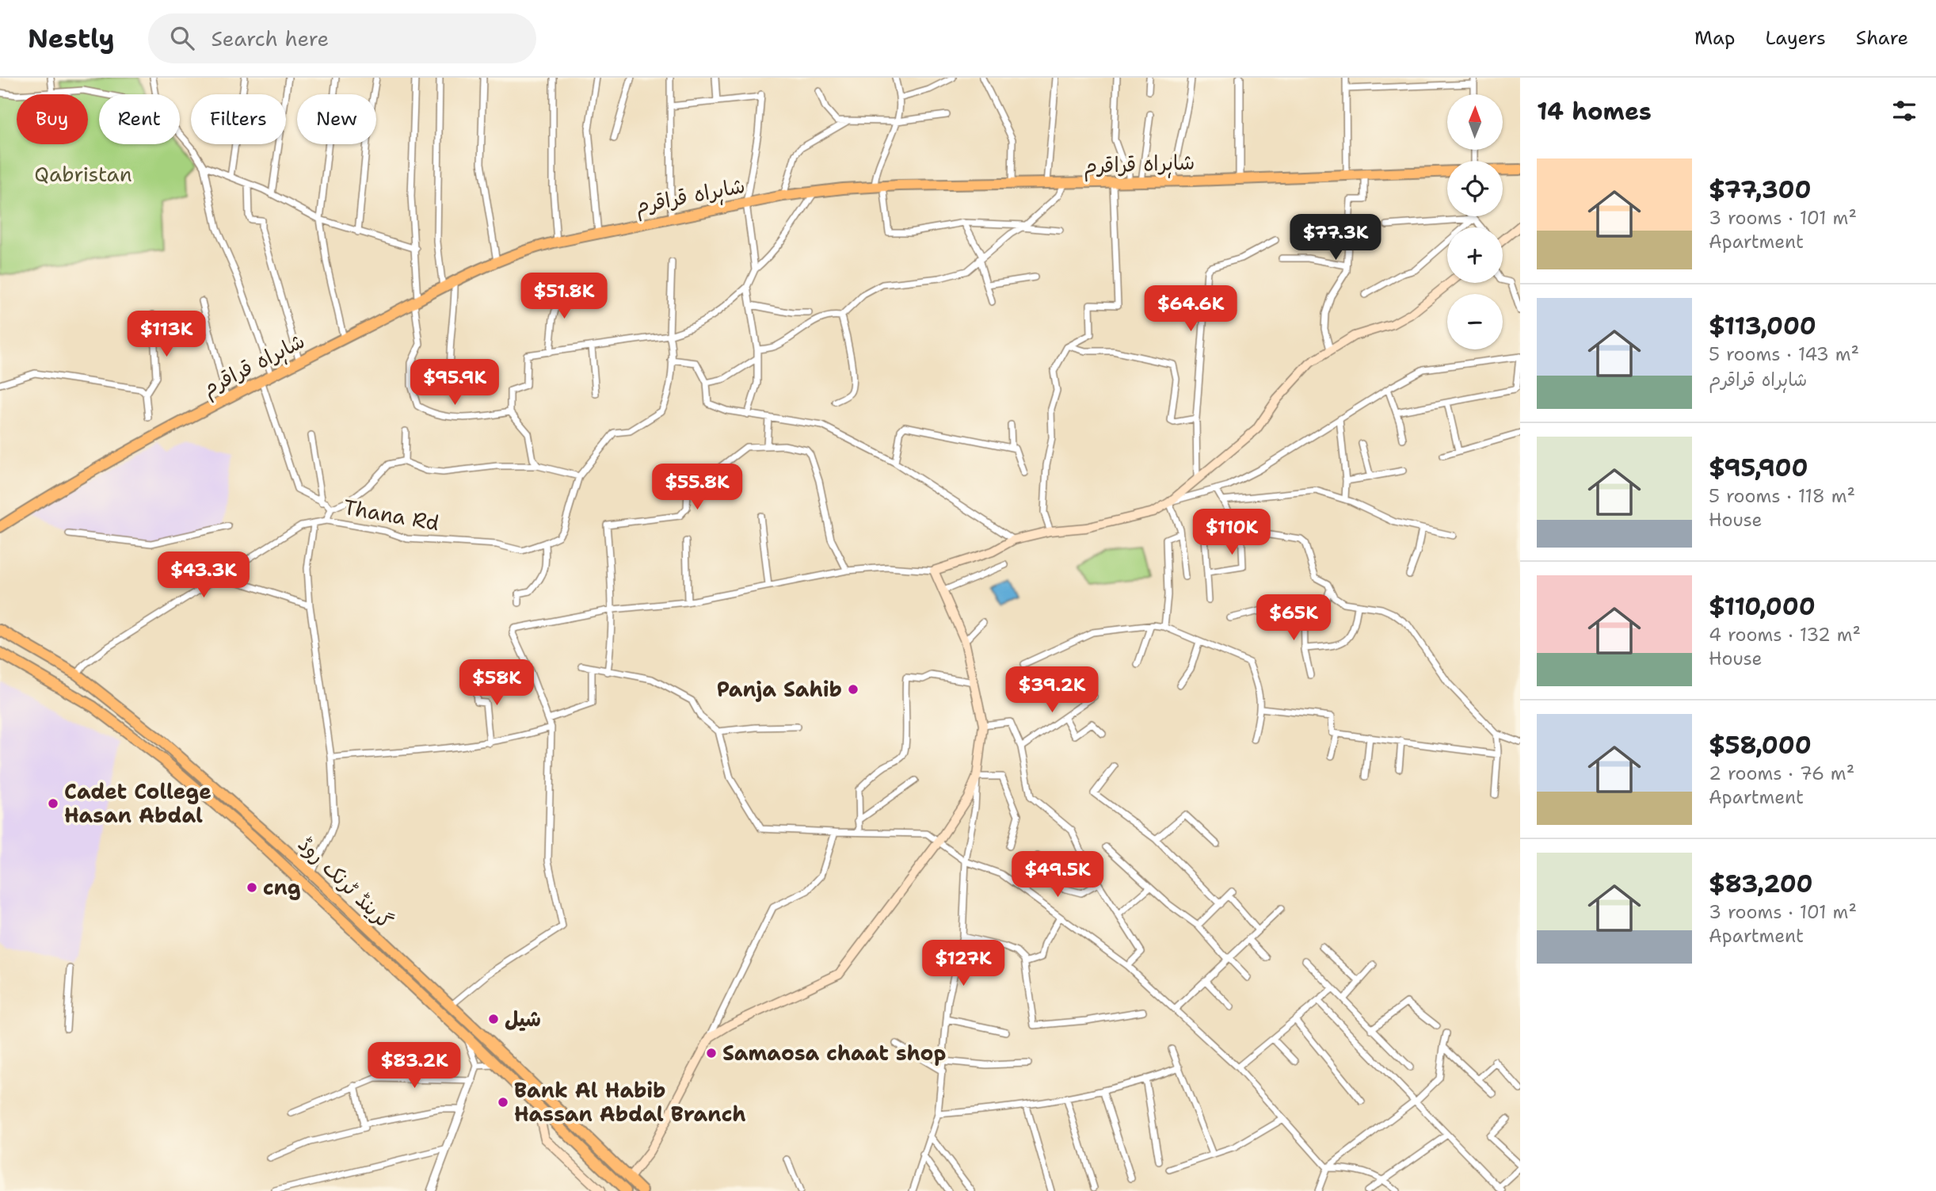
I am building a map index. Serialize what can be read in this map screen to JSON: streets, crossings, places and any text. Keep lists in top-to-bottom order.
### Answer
{
  "streets": {
    "highway": ["شاہراہ قراقرم", "گرینڈ ٹرنک روڈ"],
    "street": ["Thana Rd"]
  },
  "crossings": [
    ["Thana Rd", "گرینڈ ٹرنک روڈ"]
  ],
  "parks": ["Qabristan"],
  "places": [
    "Panja Sahib",
    "Cadet College Hasan Abdal",
    "cng",
    "شیل",
    "Samaosa chaat shop",
    "Bank Al Habib Hassan Abdal Branch"
  ],
  "north": "top",
  "page": {
    "header": "Nestly",
    "search": "Search here",
    "nav": ["Map", "Layers", "Share"],
    "heading": "14 homes",
    "map_buttons": ["+", "−"],
    "chip": [
      "Buy",
      "Rent",
      "Filters",
      "New"
    ],
    "list": [
      {
        "name": "$77,300",
        "note": "3 rooms · 101 m² · Apartment"
      },
      {
        "name": "$113,000",
        "note": "5 rooms · 143 m² · شاہراہ قراقرم"
      },
      {
        "name": "$95,900",
        "note": "5 rooms · 118 m² · House"
      },
      {
        "name": "$110,000",
        "note": "4 rooms · 132 m² · House"
      },
      {
        "name": "$58,000",
        "note": "2 rooms · 76 m² · Apartment"
      },
      {
        "name": "$83,200",
        "note": "3 rooms · 101 m² · Apartment"
      }
    ],
    "price": [
      "$77.3K",
      "$51.8K",
      "$64.6K",
      "$113K",
      "$95.9K",
      "$55.8K",
      "$110K",
      "$43.3K",
      "$65K",
      "$58K",
      "$39.2K",
      "$49.5K",
      "$127K",
      "$83.2K"
    ]
  }
}
